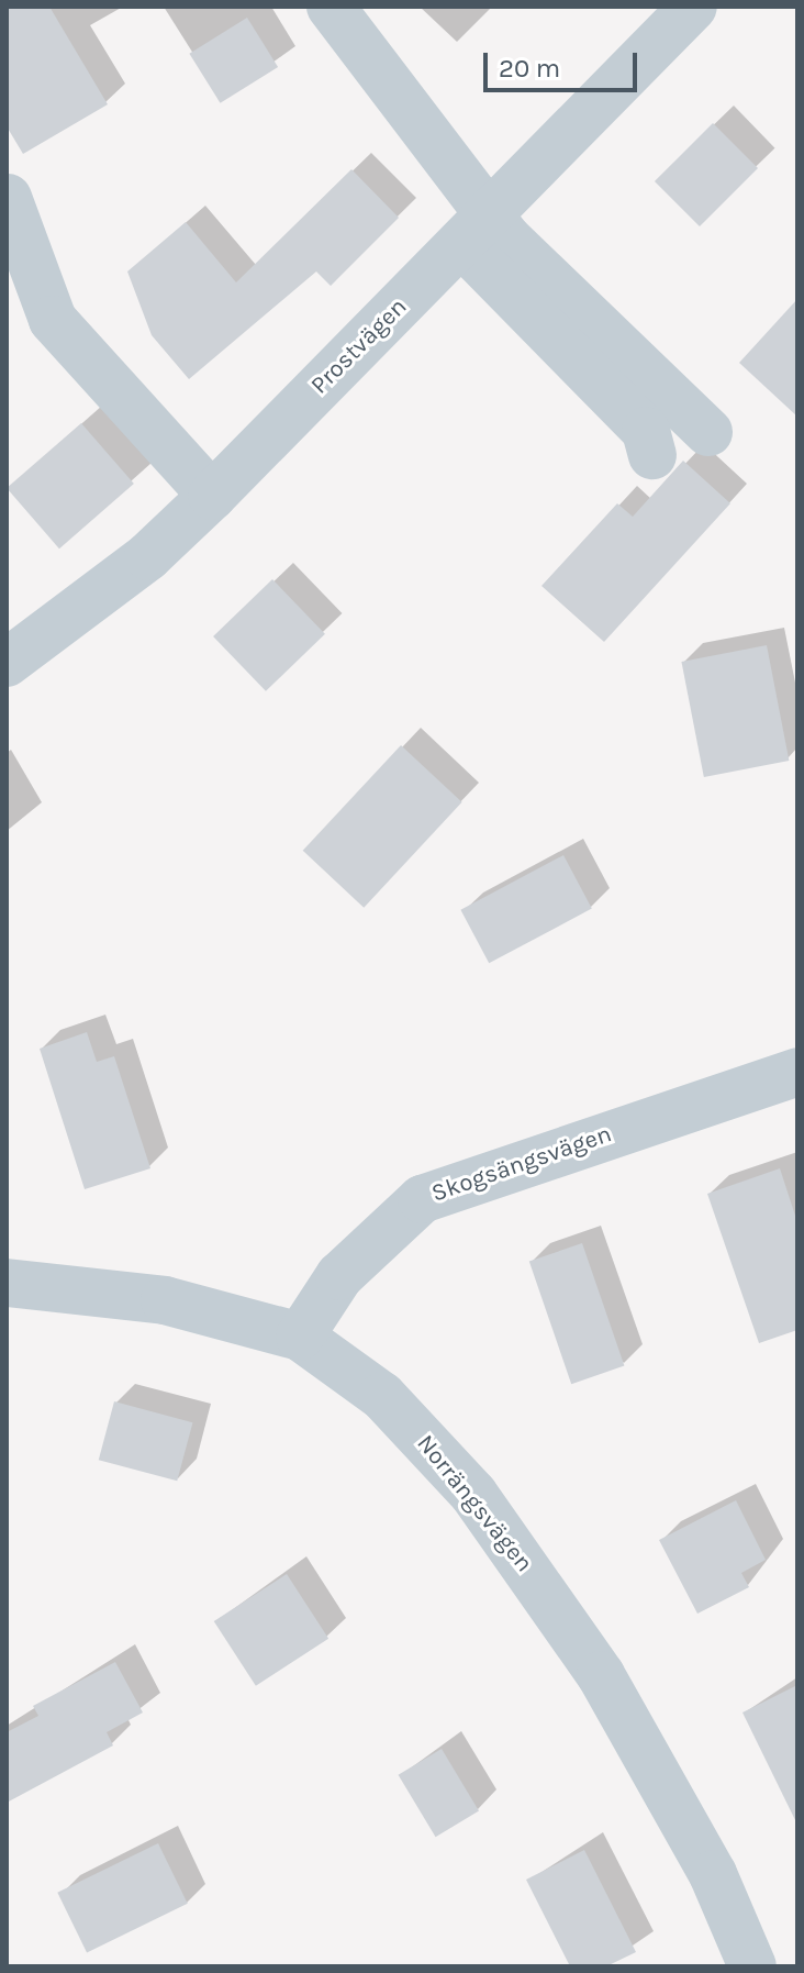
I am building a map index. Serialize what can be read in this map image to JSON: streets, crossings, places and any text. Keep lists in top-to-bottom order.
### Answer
{
  "streets": {
    "street": ["Prostvägen", "Skogsängsvägen", "Norrängsvägen"]
  },
  "crossings": [
    ["Skogsängsvägen", "Norrängsvägen"]
  ],
  "scale_bar": "20 m"
}
